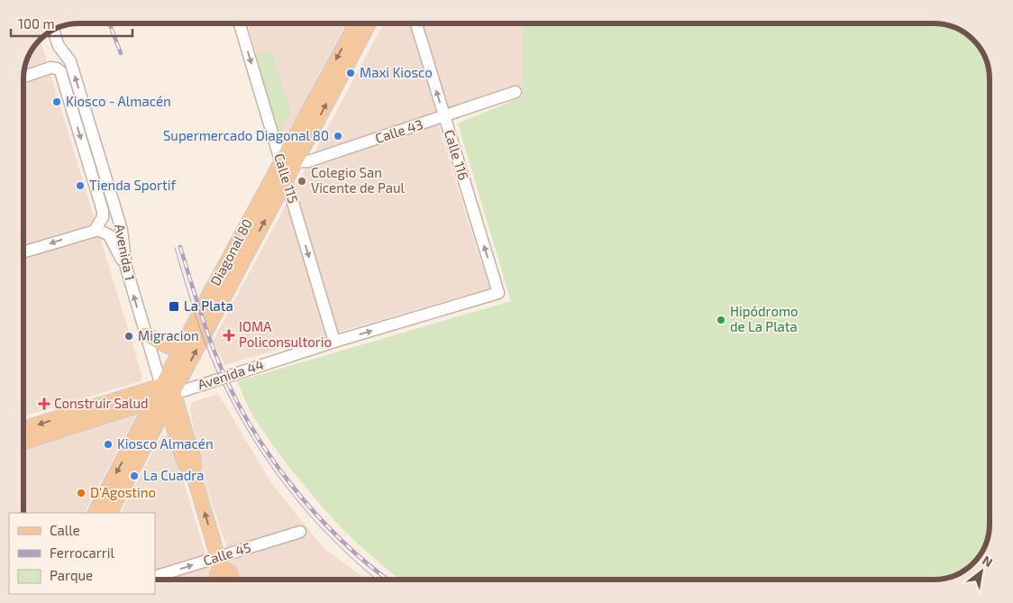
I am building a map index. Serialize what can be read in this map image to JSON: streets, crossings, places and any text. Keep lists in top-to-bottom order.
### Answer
{
  "streets": {
    "main road": ["Avenida 1", "Diagonal 80", "Avenida 44"],
    "street": [
      "Calle 43",
      "Calle 116",
      "Calle 115",
      "Calle 45"
    ]
  },
  "crossings": [
    ["Calle 43", "Calle 116"],
    ["Calle 43", "Calle 115"],
    ["Calle 43", "Diagonal 80"],
    ["Calle 116", "Avenida 44"],
    ["Calle 115", "Diagonal 80"],
    ["Calle 115", "Avenida 44"],
    ["Avenida 1", "Diagonal 80"],
    ["Avenida 1", "Avenida 44"],
    ["Avenida 1", "Calle 45"],
    ["Diagonal 80", "Avenida 44"]
  ],
  "one_way": ["Calle 116", "Calle 115", "Calle 45"],
  "places": {
    "other": [
      "Maxi Kiosco",
      "Kiosco - Almacén",
      "Supermercado Diagonal 80",
      "Colegio San Vicente de Paul",
      "Tienda Sportif",
      "Hipódromo de La Plata",
      "Migracion",
      "Kiosco Almacén",
      "La Cuadra",
      "D'Agostino"
    ],
    "transit": ["La Plata"],
    "health": ["IOMA Policonsultorio", "Construir Salud"]
  },
  "legend": ["Calle", "Ferrocarril", "Parque"],
  "scale_bar": "100 m",
  "north": "top right"
}
